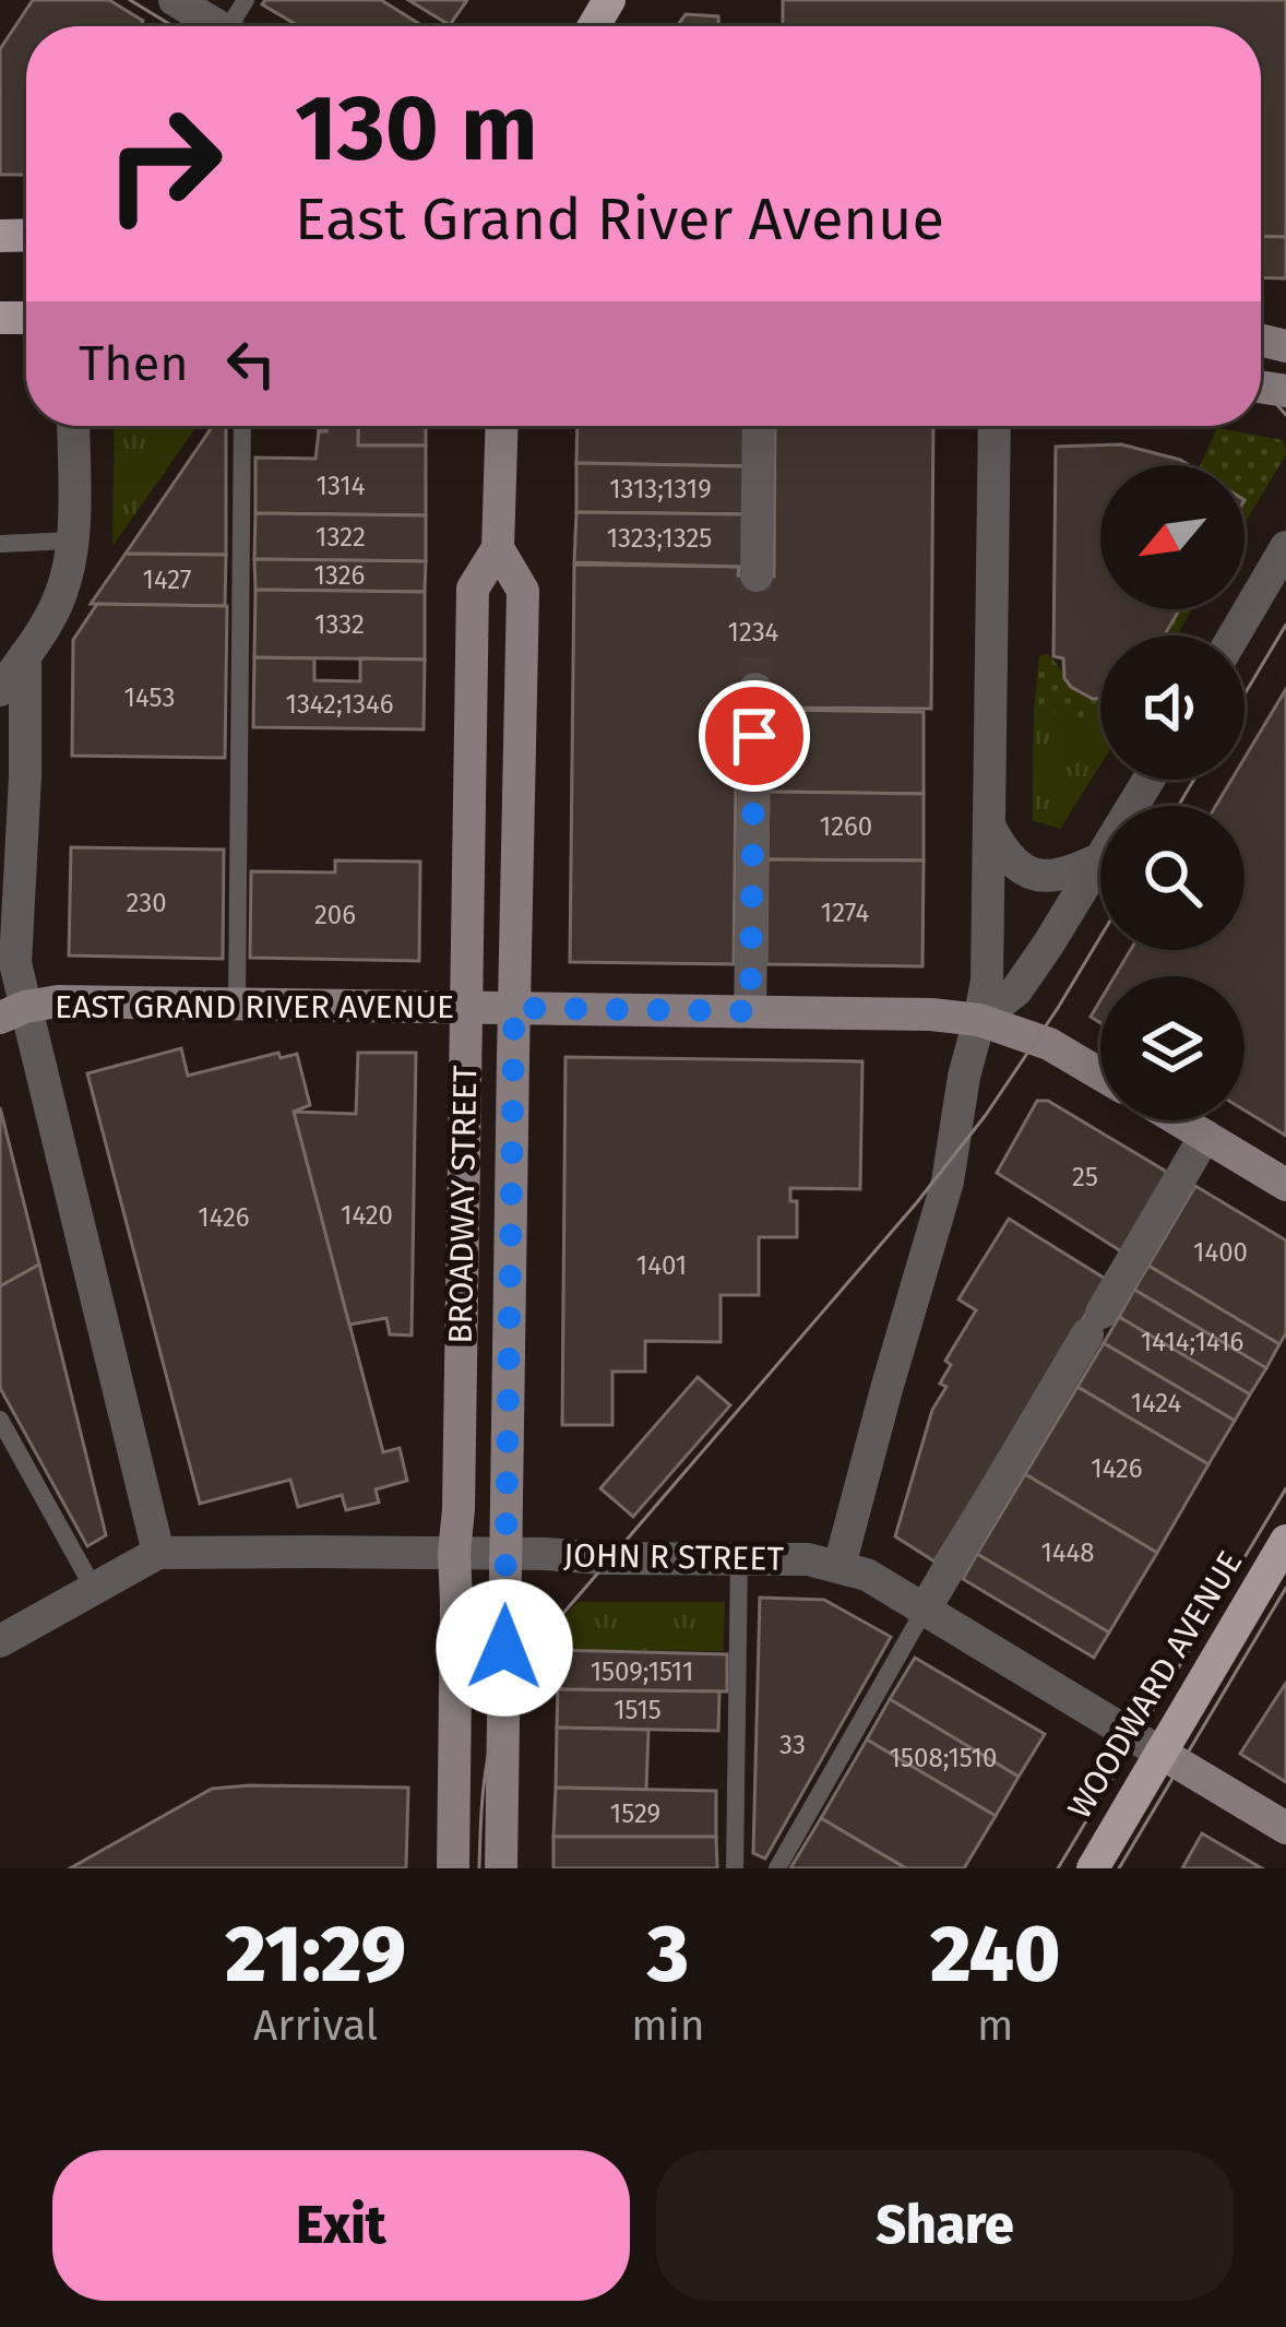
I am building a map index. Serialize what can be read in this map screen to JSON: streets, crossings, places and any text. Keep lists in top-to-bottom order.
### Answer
{
  "streets": {
    "main road": ["WOODWARD AVENUE"],
    "street": ["EAST GRAND RIVER AVENUE", "BROADWAY STREET", "JOHN R STREET"]
  },
  "crossings": [
    ["EAST GRAND RIVER AVENUE", "BROADWAY STREET"],
    ["BROADWAY STREET", "JOHN R STREET"],
    ["JOHN R STREET", "WOODWARD AVENUE"]
  ],
  "house_numbers": [
    "1314",
    "1313;1319",
    "1322",
    "1323;1325",
    "1326",
    "1427",
    "1332",
    "1234",
    "1453",
    "1342;1346",
    "1260",
    "230",
    "1274",
    "206",
    "25",
    "1420",
    "1426",
    "1400",
    "1401",
    "1414;1416",
    "1424",
    "1426",
    "1448",
    "1509;1511",
    "1515",
    "33",
    "1508;1510",
    "1529"
  ],
  "north": "bottom left",
  "page": {
    "turn": ["130 m", "East Grand River Avenue"],
    "then": "Then",
    "eta": [
      "21:29",
      "Arrival",
      "3",
      "min",
      "240",
      "m"
    ],
    "buttons": ["Exit", "Share"]
  }
}
